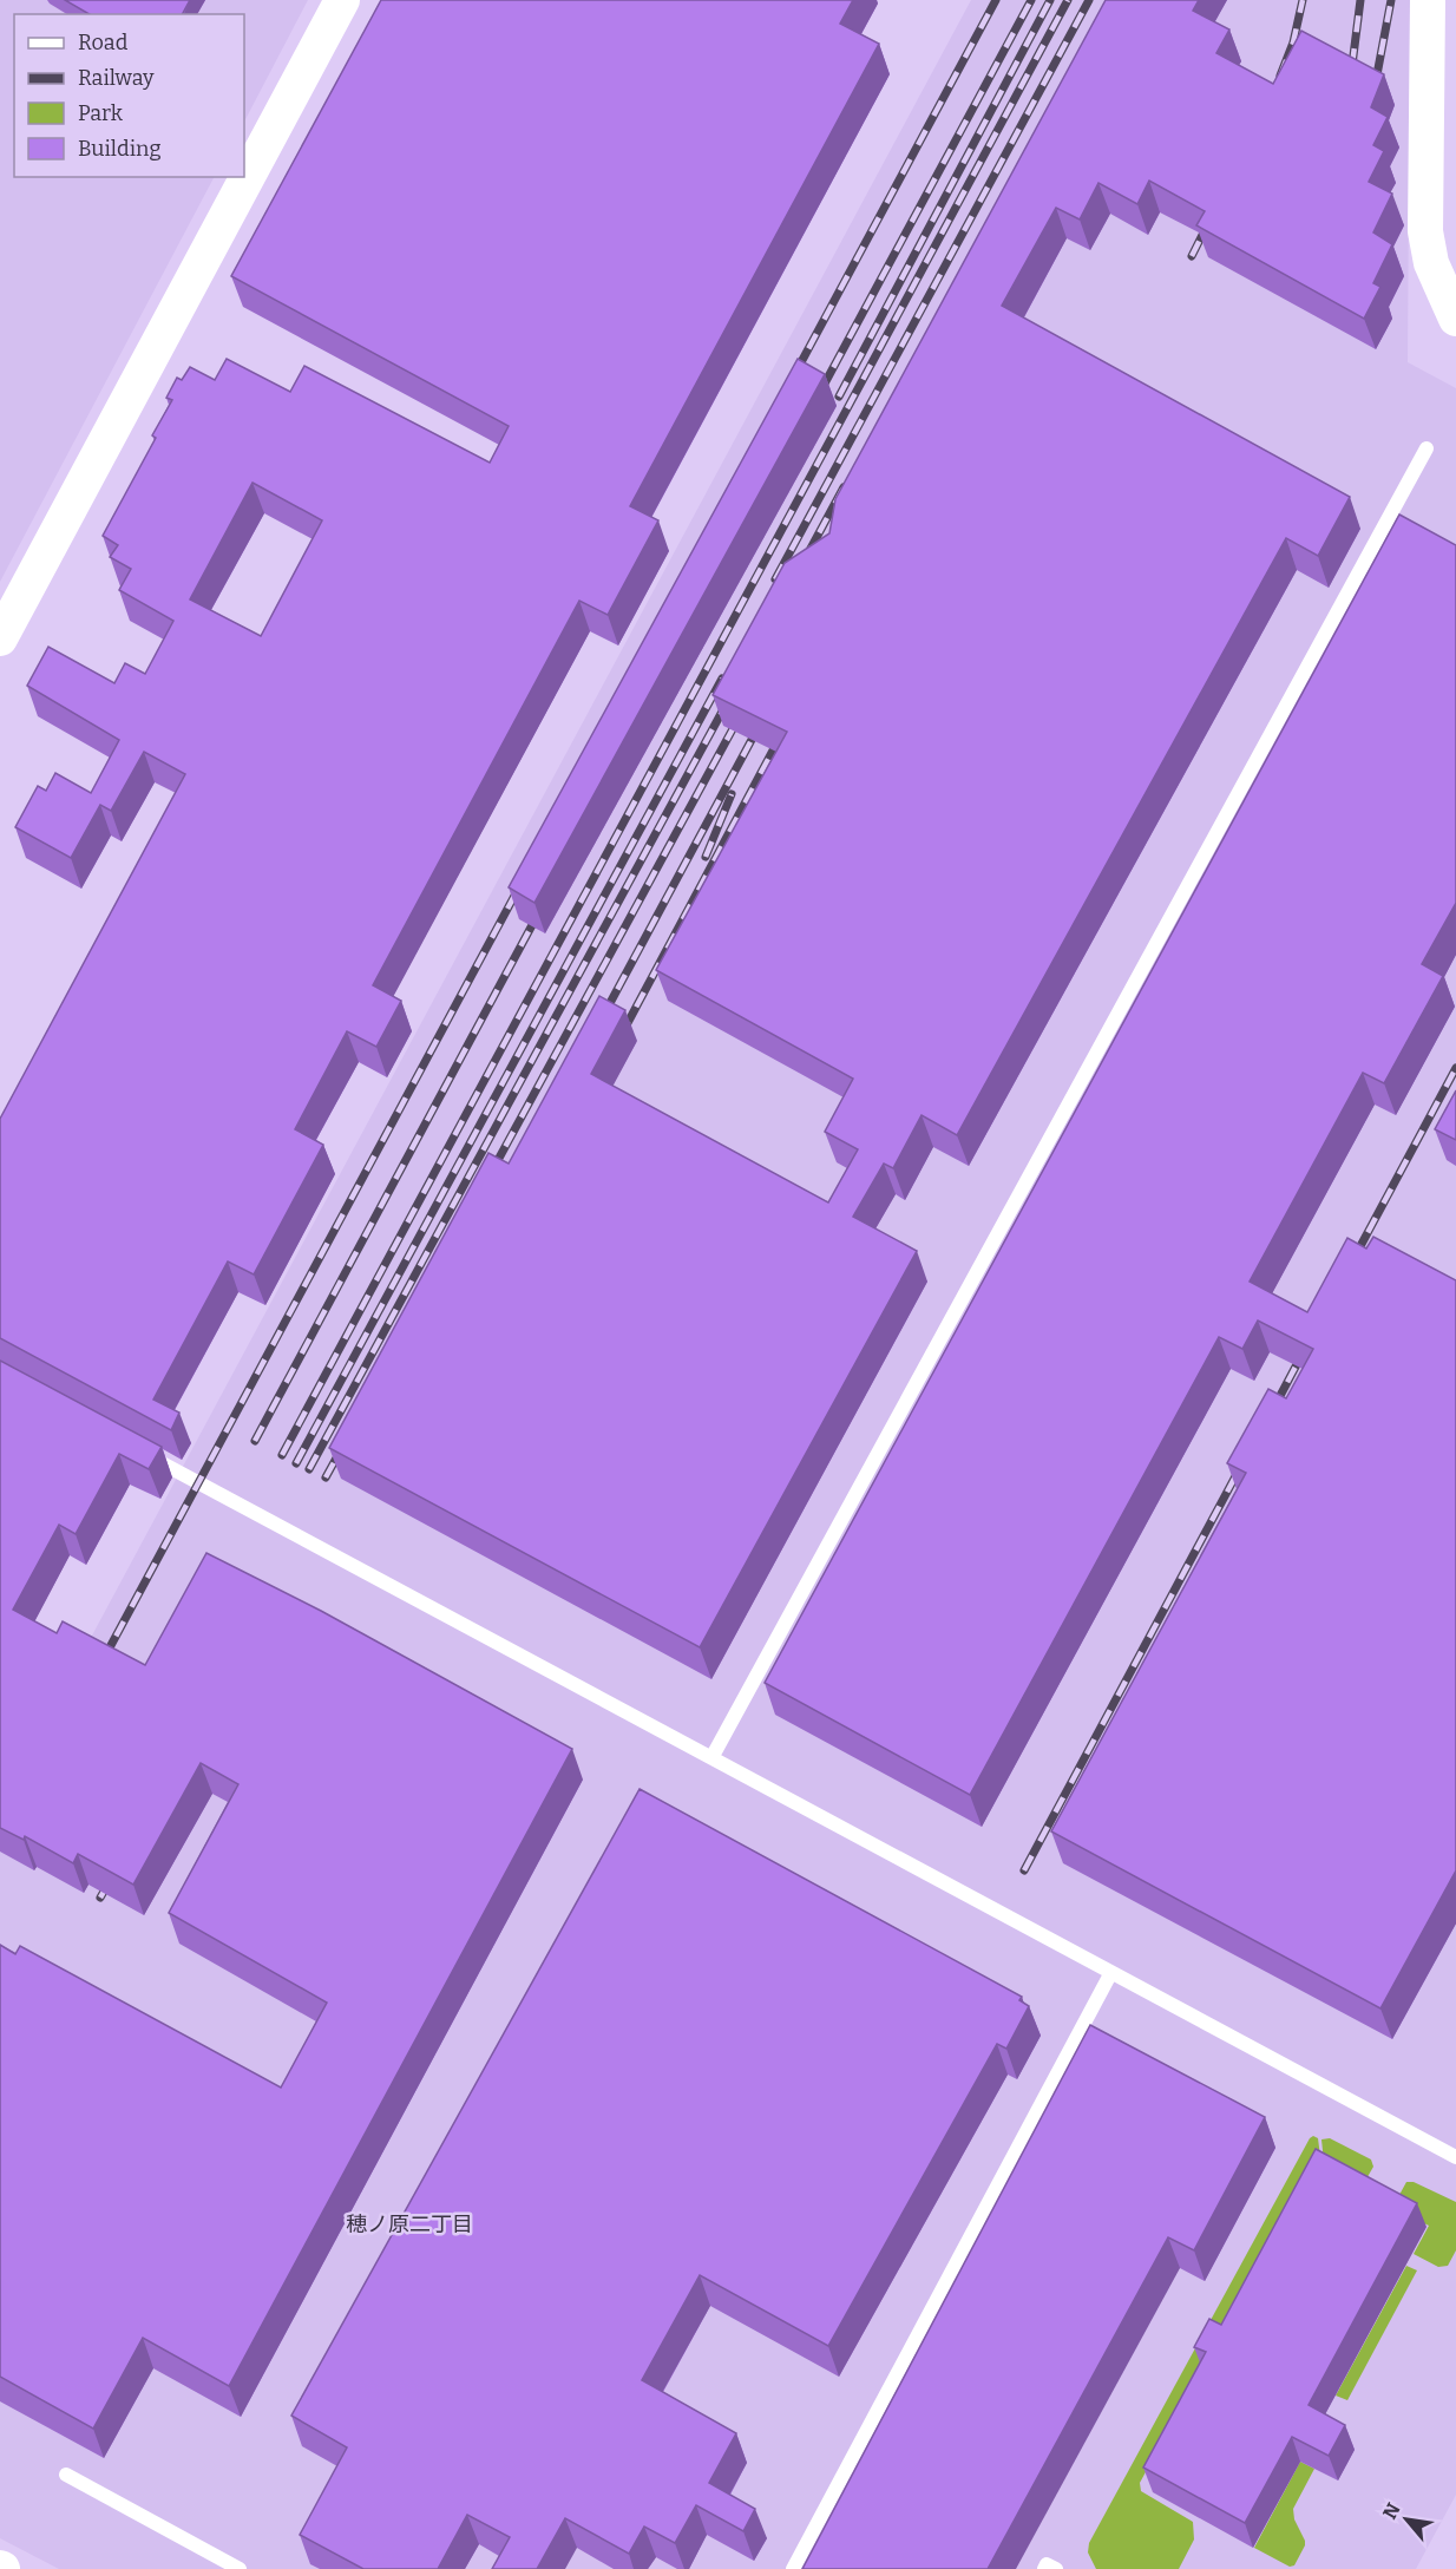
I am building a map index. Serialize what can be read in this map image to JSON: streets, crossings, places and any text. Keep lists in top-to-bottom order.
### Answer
{
  "districts": ["穂ノ原二丁目"],
  "legend": [
    "Road",
    "Railway",
    "Park",
    "Building"
  ],
  "north": "top left"
}
